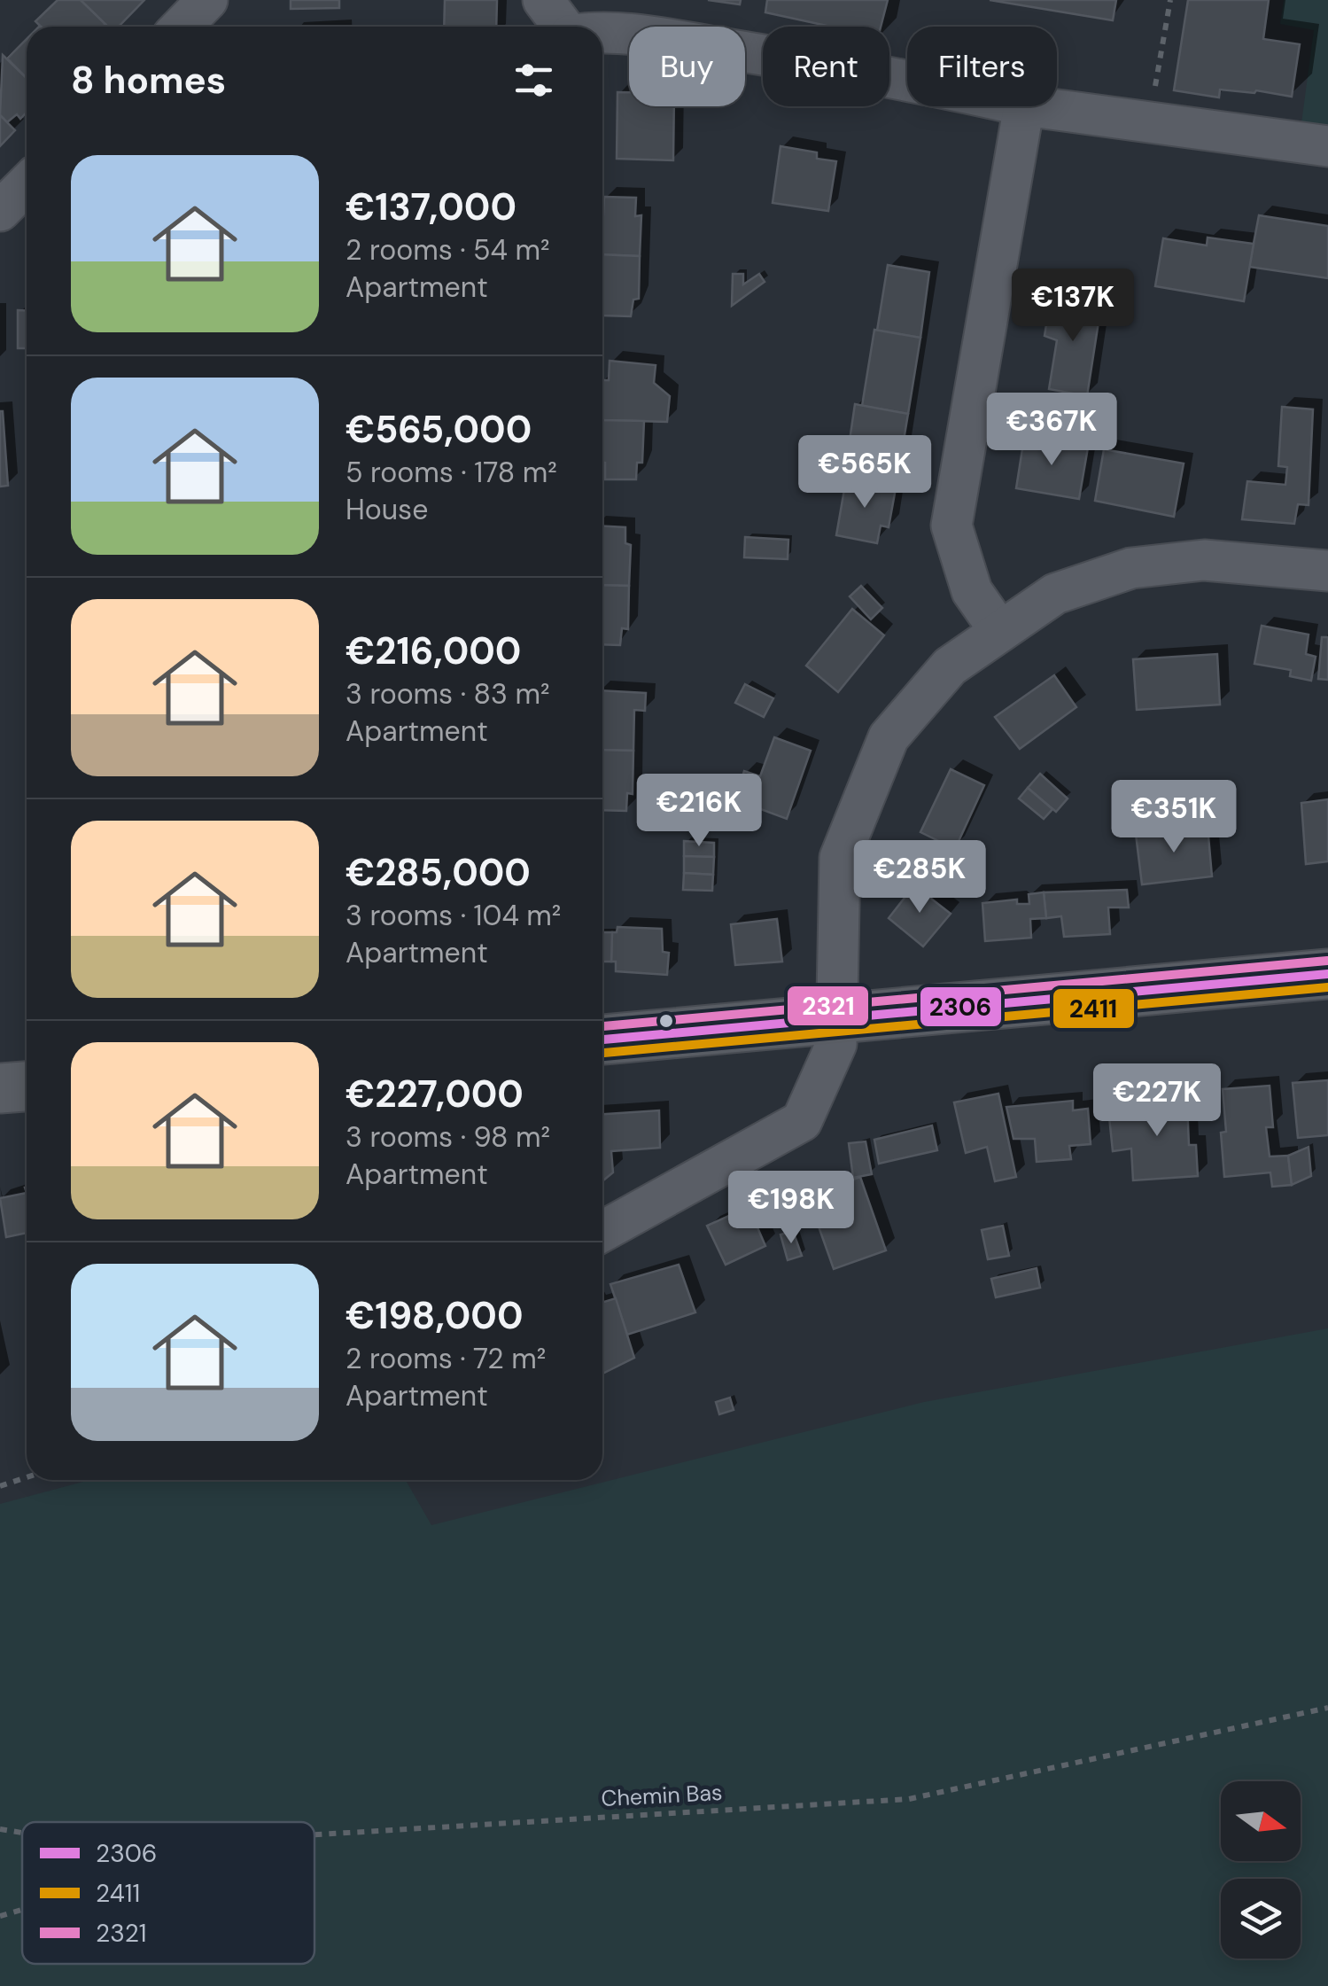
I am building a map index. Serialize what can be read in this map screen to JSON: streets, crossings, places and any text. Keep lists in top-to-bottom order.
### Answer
{
  "streets": {
    "path": ["Chemin Bas"]
  },
  "lines": ["transit line 2321", "transit line 2306", "transit line 2411"],
  "legend": ["2306", "2411", "2321"],
  "north": "right",
  "page": {
    "chip": ["Buy", "Rent", "Filters"],
    "heading": "8 homes",
    "list": [
      {
        "name": "€137,000",
        "note": "2 rooms · 54 m² · Apartment"
      },
      {
        "name": "€565,000",
        "note": "5 rooms · 178 m² · House"
      },
      {
        "name": "€216,000",
        "note": "3 rooms · 83 m² · Apartment"
      },
      {
        "name": "€285,000",
        "note": "3 rooms · 104 m² · Apartment"
      },
      {
        "name": "€227,000",
        "note": "3 rooms · 98 m² · Apartment"
      },
      {
        "name": "€198,000",
        "note": "2 rooms · 72 m² · Apartment"
      }
    ],
    "price": [
      "€137K",
      "€367K",
      "€565K",
      "€216K",
      "€351K",
      "€285K",
      "€227K",
      "€198K"
    ]
  }
}
